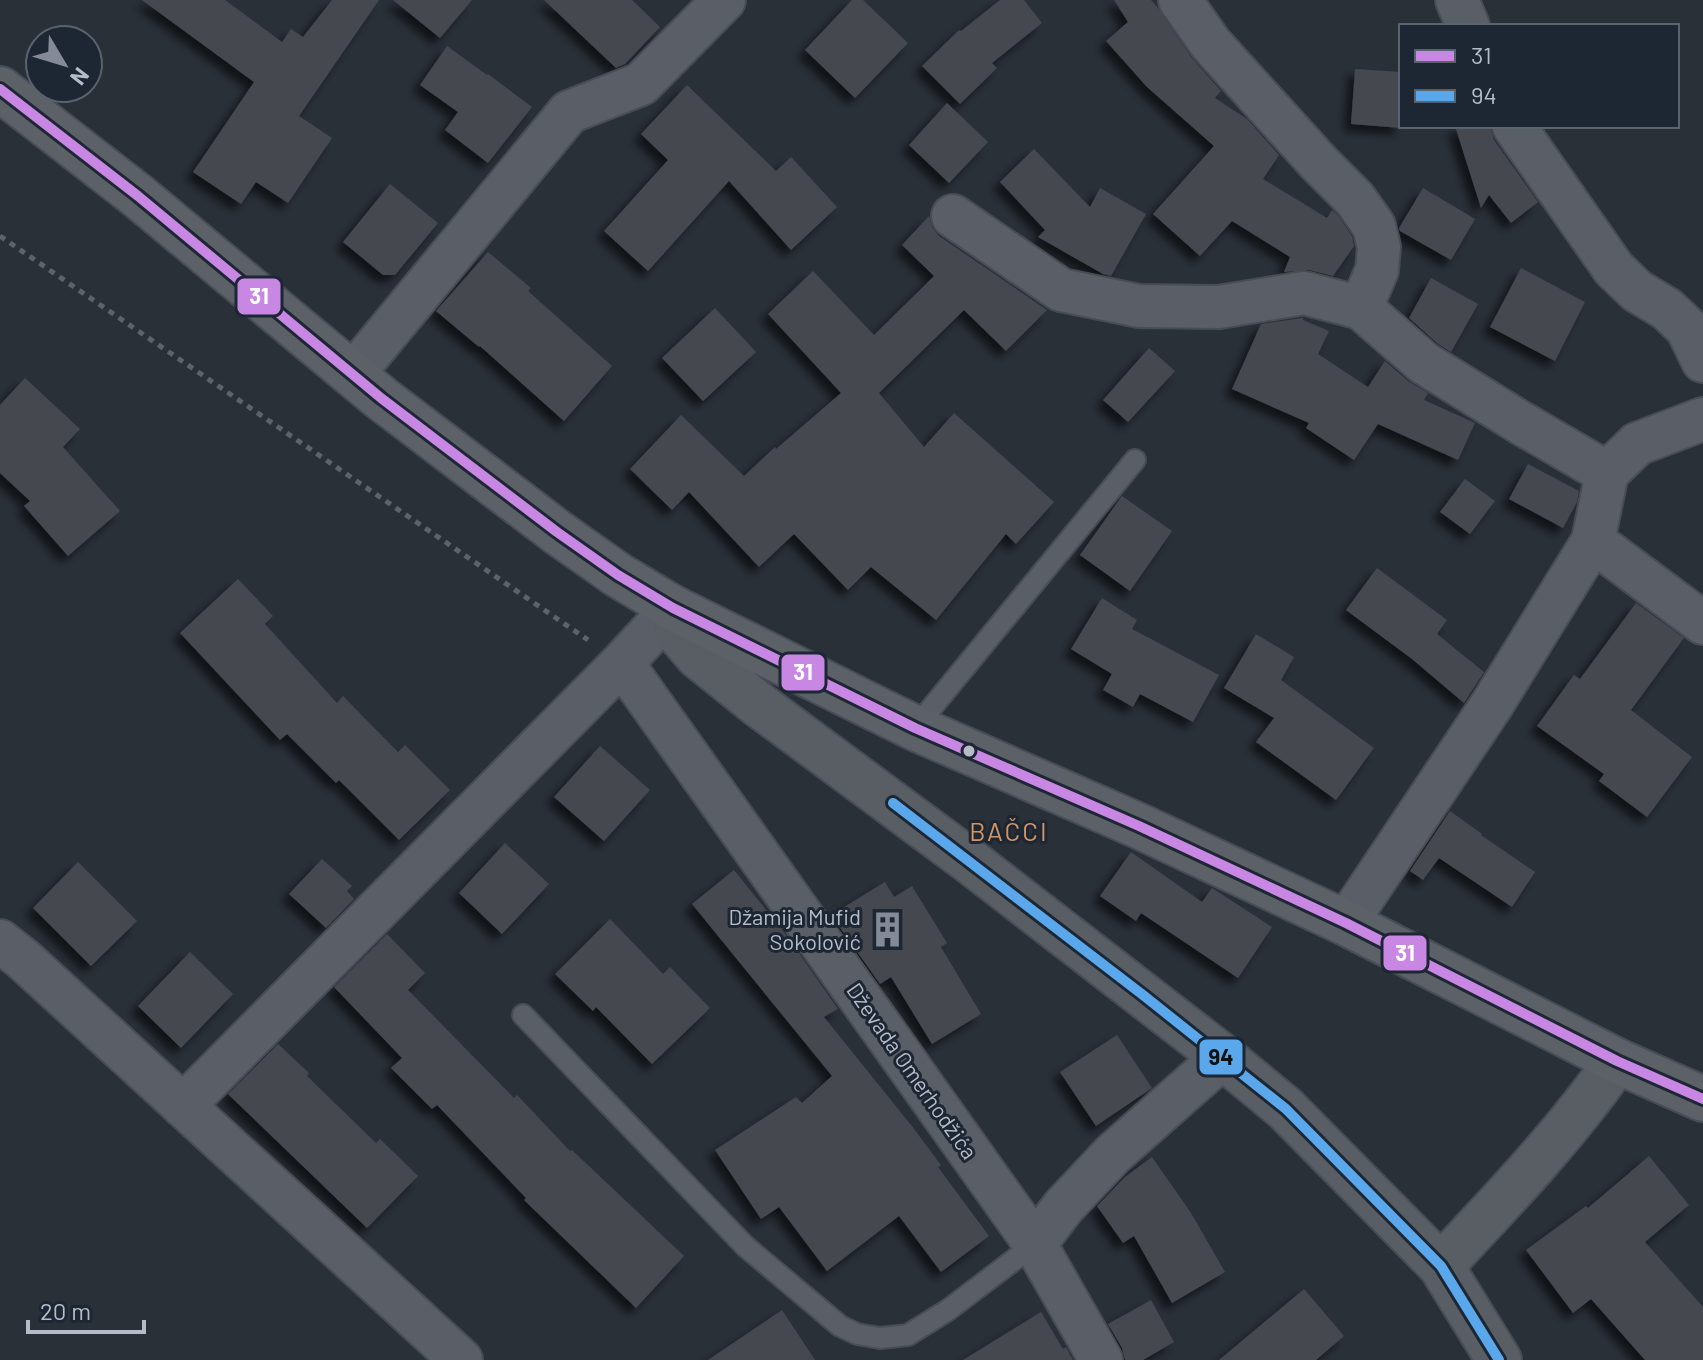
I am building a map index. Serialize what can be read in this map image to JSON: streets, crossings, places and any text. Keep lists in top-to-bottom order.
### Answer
{
  "streets": {
    "street": ["Dževada Omerhodžića"]
  },
  "districts": ["BAČCI"],
  "places": {
    "building": ["Džamija Mufid Sokolović"]
  },
  "lines": ["transit line 31", "transit line 94"],
  "legend": ["31", "94"],
  "scale_bar": "20 m",
  "north": "bottom right"
}
